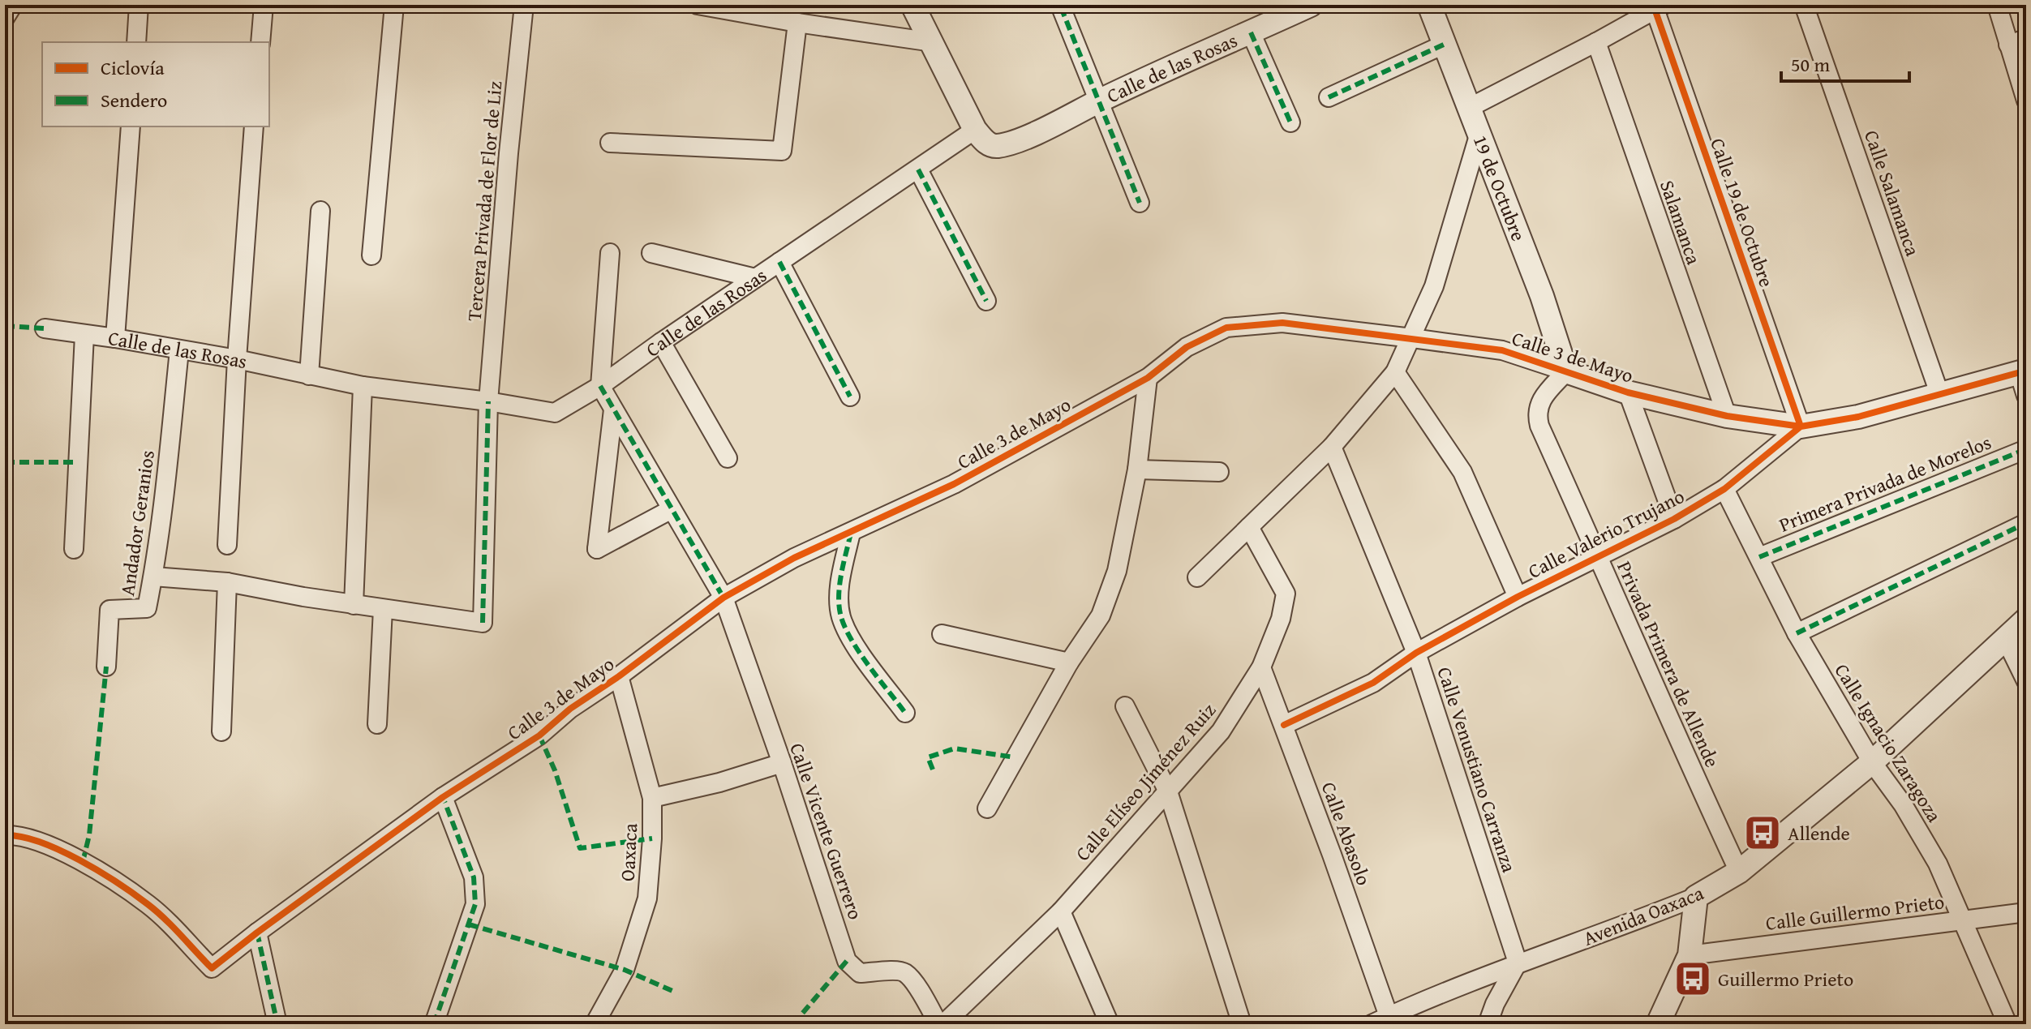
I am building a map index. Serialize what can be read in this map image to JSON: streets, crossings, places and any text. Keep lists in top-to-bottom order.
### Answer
{
  "streets": {
    "street": [
      "Calle de las Rosas",
      "19 de Octubre",
      "Calle Salamanca",
      "Tercera Privada de Flor de Liz",
      "Calle 19 de Octubre",
      "Salamanca",
      "Calle 3 de Mayo",
      "Primera Privada de Morelos",
      "Andador Geranios",
      "Calle Valerio Trujano",
      "Privada Primera de Allende",
      "Calle Ignacio Zaragoza",
      "Calle Venustiano Carranza",
      "Calle Elíseo Jiménez Ruiz",
      "Calle Vicente Guerrero",
      "Calle Abasolo",
      "Oaxaca",
      "Calle Guillermo Prieto",
      "Avenida Oaxaca"
    ]
  },
  "crossings": [
    ["Calle de las Rosas", "Tercera Privada de Flor de Liz"],
    ["Calle de las Rosas", "Andador Geranios"],
    ["Calle de las Rosas", "Calle Vicente Guerrero"],
    ["19 de Octubre", "Calle 3 de Mayo"],
    ["19 de Octubre", "Privada Primera de Allende"],
    ["Calle Salamanca", "Calle 3 de Mayo"],
    ["Calle 19 de Octubre", "Calle 3 de Mayo"],
    ["Calle 19 de Octubre", "Calle Valerio Trujano"],
    ["Salamanca", "Calle 3 de Mayo"],
    ["Calle 3 de Mayo", "Calle Valerio Trujano"],
    ["Calle 3 de Mayo", "Privada Primera de Allende"],
    ["Calle 3 de Mayo", "Calle Vicente Guerrero"],
    ["Calle 3 de Mayo", "Oaxaca"],
    ["Primera Privada de Morelos", "Calle Ignacio Zaragoza"],
    ["Calle Valerio Trujano", "Privada Primera de Allende"],
    ["Calle Valerio Trujano", "Calle Ignacio Zaragoza"],
    ["Calle Valerio Trujano", "Calle Venustiano Carranza"],
    ["Calle Valerio Trujano", "Calle Abasolo"],
    ["Privada Primera de Allende", "Avenida Oaxaca"],
    ["Calle Ignacio Zaragoza", "Calle Guillermo Prieto"],
    ["Calle Ignacio Zaragoza", "Avenida Oaxaca"],
    ["Calle Venustiano Carranza", "Avenida Oaxaca"],
    ["Calle Elíseo Jiménez Ruiz", "Calle Vicente Guerrero"],
    ["Calle Elíseo Jiménez Ruiz", "Calle Abasolo"],
    ["Calle Abasolo", "Avenida Oaxaca"]
  ],
  "places": {
    "bus stop": ["Allende", "Guillermo Prieto"]
  },
  "legend": ["Ciclovía", "Sendero"],
  "scale_bar": "50 m"
}
